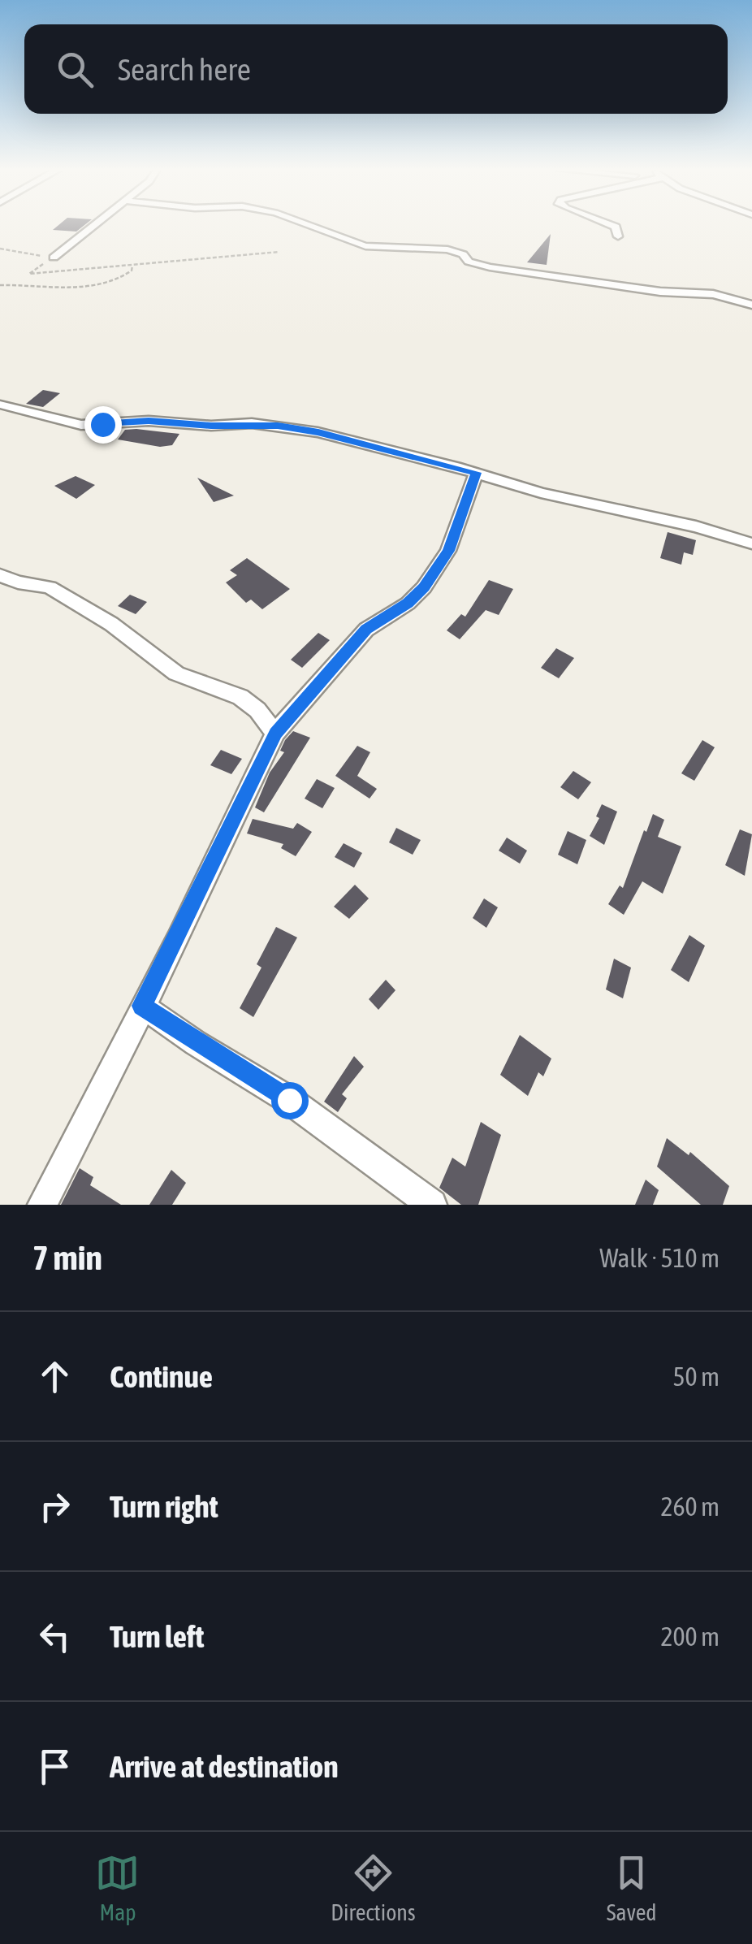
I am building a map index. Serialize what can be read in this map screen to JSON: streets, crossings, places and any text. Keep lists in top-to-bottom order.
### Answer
{
  "page": {
    "search": "Search here",
    "heading": ["7 min", "Walk · 510 m"],
    "list": [
      ["Continue", "50 m"],
      ["Turn right", "260 m"],
      ["Turn left", "200 m"],
      "Arrive at destination"
    ],
    "nav": ["Map", "Directions", "Saved"]
  }
}
